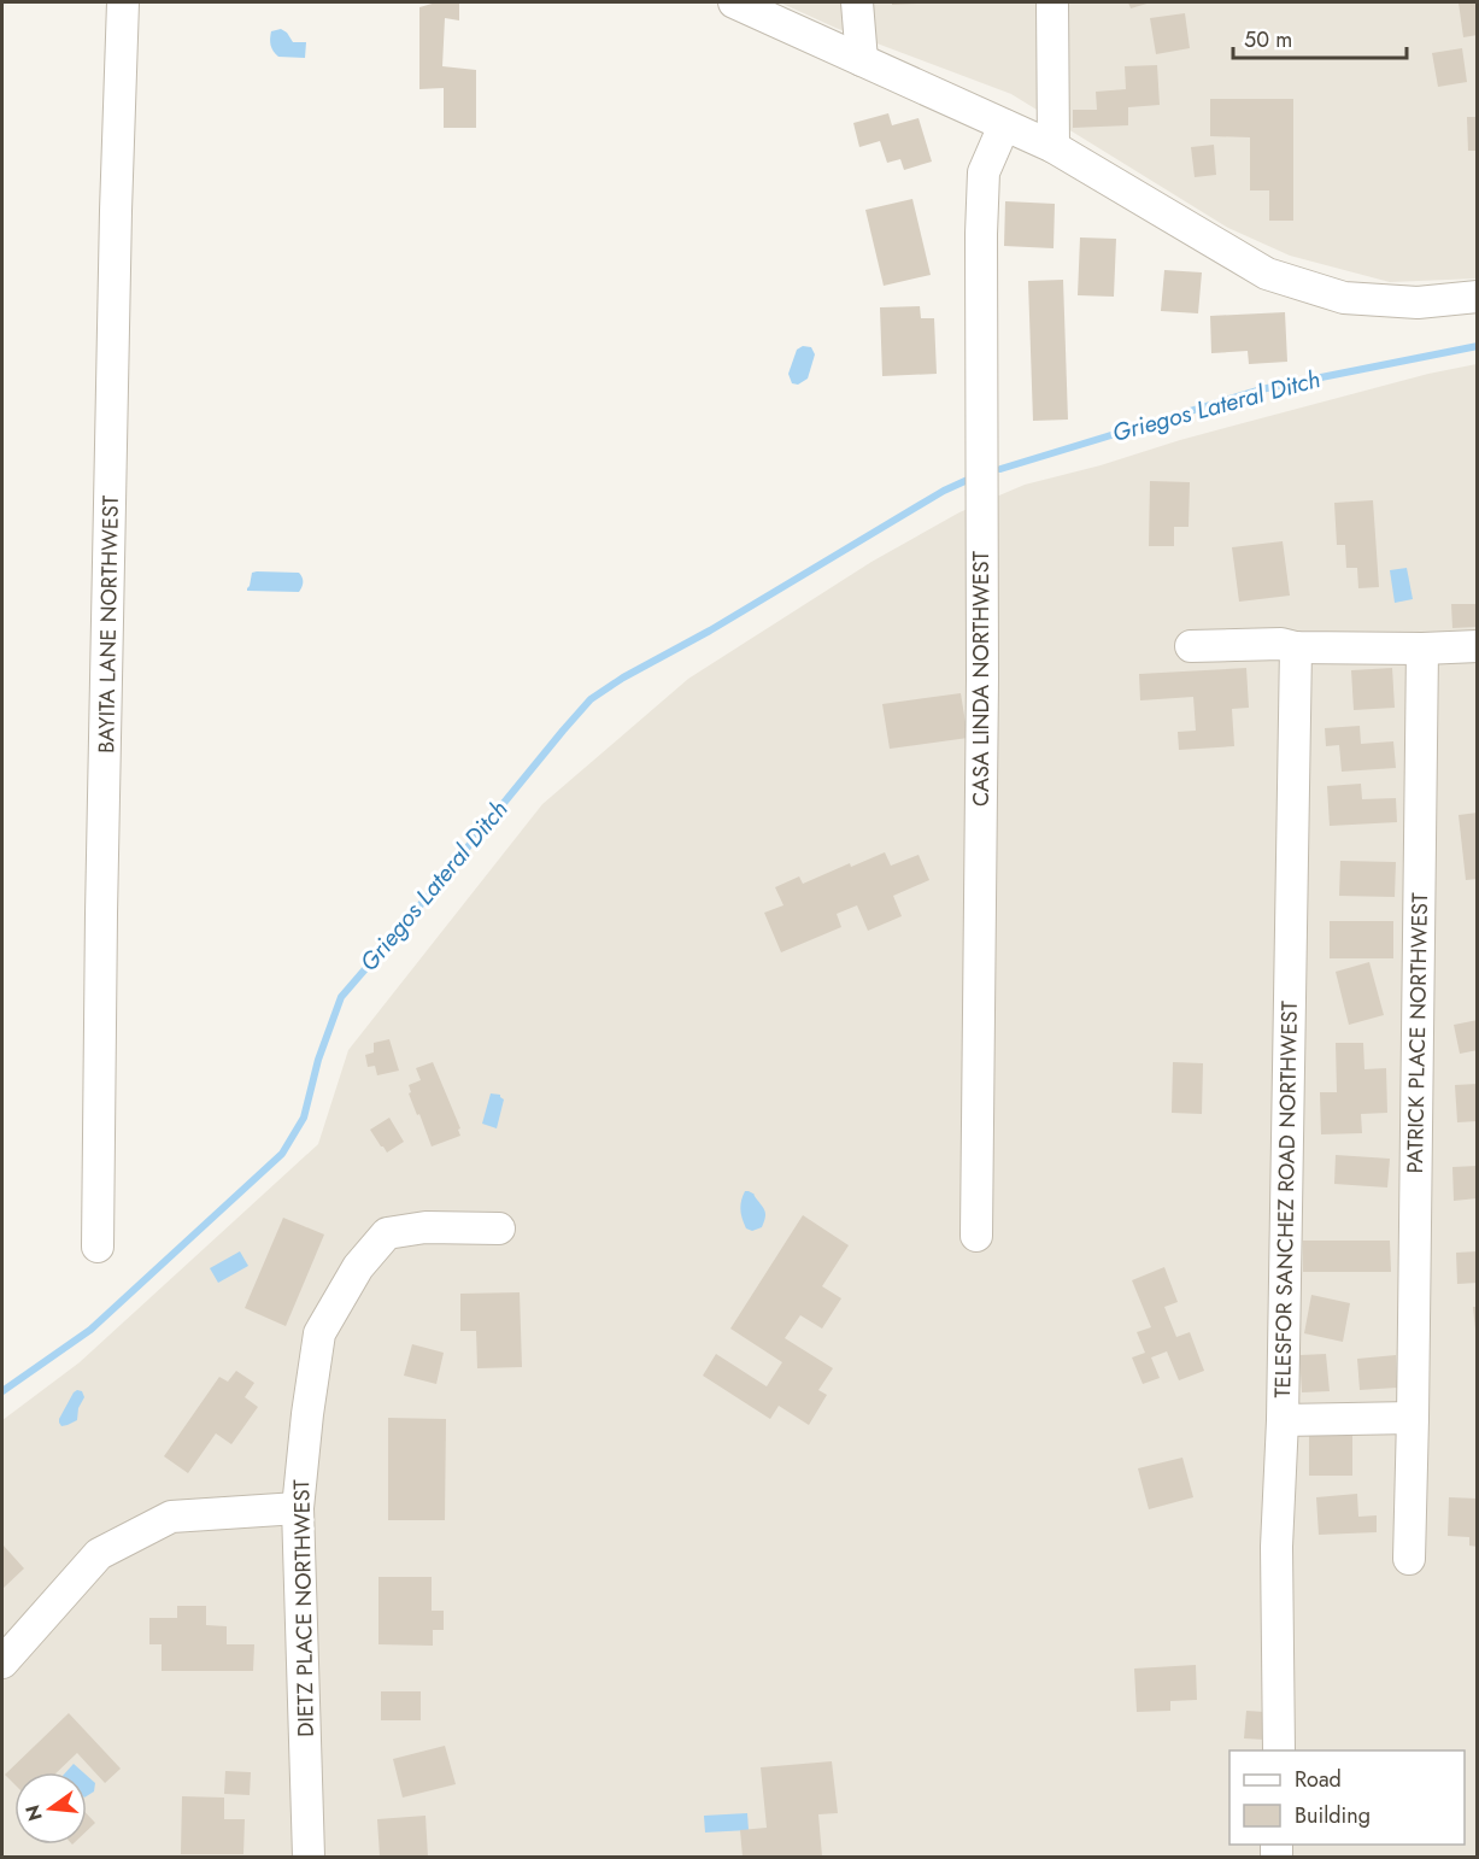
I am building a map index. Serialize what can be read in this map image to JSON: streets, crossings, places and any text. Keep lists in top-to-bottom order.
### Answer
{
  "streets": {
    "street": [
      "BAYITA LANE NORTHWEST",
      "CASA LINDA NORTHWEST",
      "PATRICK PLACE NORTHWEST",
      "TELESFOR SANCHEZ ROAD NORTHWEST",
      "DIETZ PLACE NORTHWEST"
    ]
  },
  "water": ["Griegos Lateral Ditch"],
  "legend": ["Road", "Building"],
  "scale_bar": "50 m",
  "north": "left"
}
